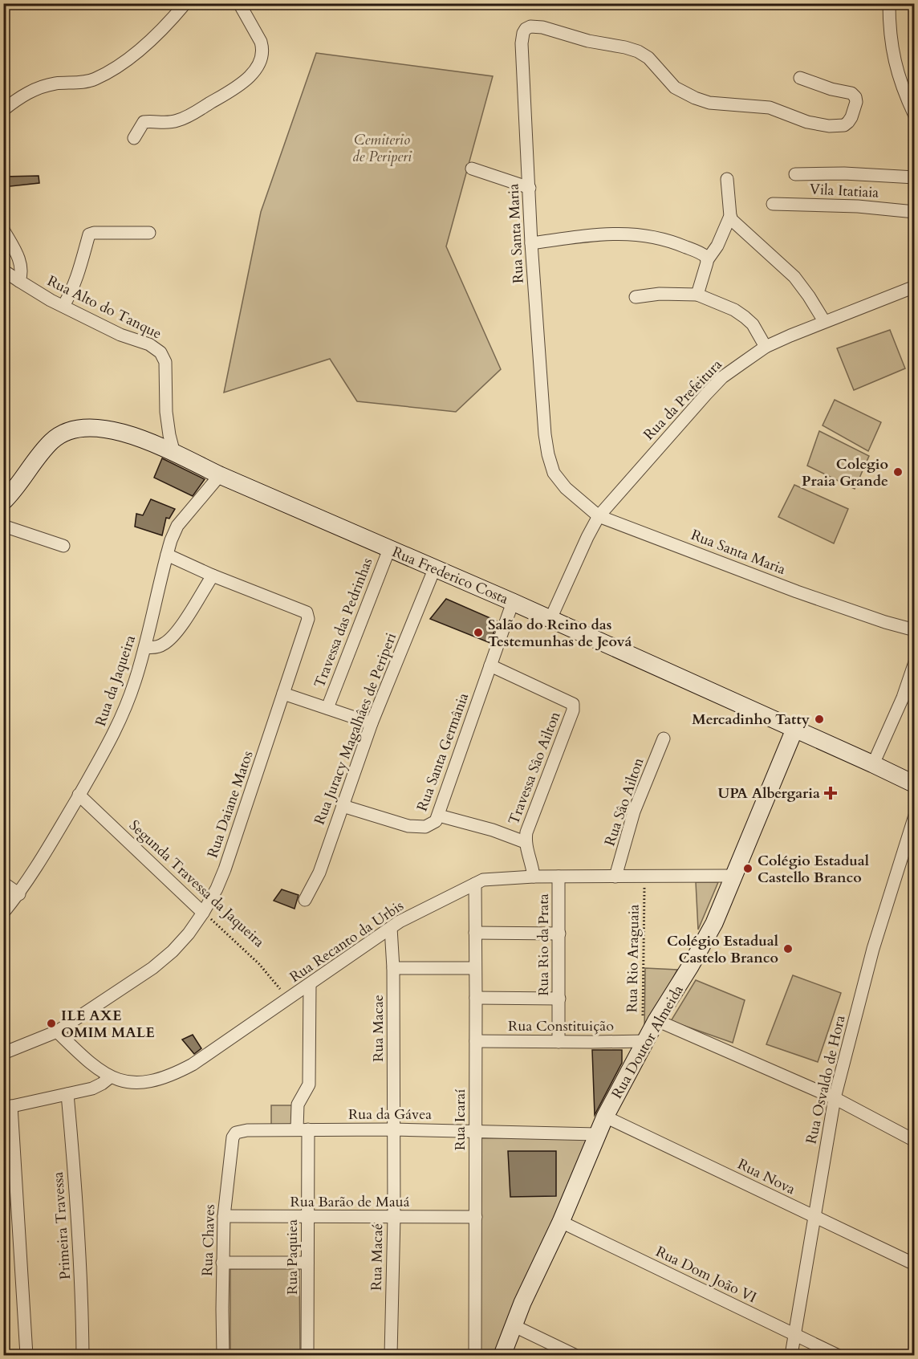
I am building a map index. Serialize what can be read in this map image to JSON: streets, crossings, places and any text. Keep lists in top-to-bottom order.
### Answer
{
  "streets": {
    "main road": ["Rua Frederico Costa", "Rua Doutor Almeida"],
    "street": [
      "Vila Itatiaia",
      "Rua Santa Maria",
      "Rua Alto do Tanque",
      "Rua da Prefeitura",
      "Travessa das Pedrinhas",
      "Rua da Jaqueira",
      "Rua Juracy Magalhâes de Periperi",
      "Rua Santa Germânia",
      "Travessa Sâo Ailton",
      "Rua Sâo Ailton",
      "Rua Daiane Matos",
      "Segunda Travessa da Jaqueira",
      "Rua Recanto da Urbis",
      "Rua Rio da Prata",
      "Rua Constituição",
      "Rua Macae",
      "Rua Osvaldo de Hora",
      "Rua da Gávea",
      "Rua Icaraí",
      "Rua Nova",
      "Rua Barão de Mauá",
      "Primeira Travessa",
      "Rua Chaves",
      "Rua Paquiea",
      "Rua Macaé",
      "Rua Dom João VI"
    ],
    "path": ["Rua Rio Araguaia"]
  },
  "crossings": [
    ["Rua Santa Maria", "Rua da Prefeitura"],
    ["Rua Alto do Tanque", "Rua Frederico Costa"],
    ["Rua da Prefeitura", "Rua Frederico Costa"],
    ["Rua Frederico Costa", "Travessa das Pedrinhas"],
    ["Rua Frederico Costa", "Rua da Jaqueira"],
    ["Rua Frederico Costa", "Rua Juracy Magalhâes de Periperi"],
    ["Rua Frederico Costa", "Rua Santa Germânia"],
    ["Rua Frederico Costa", "Rua Doutor Almeida"],
    ["Rua da Jaqueira", "Rua Daiane Matos"],
    ["Rua da Jaqueira", "Segunda Travessa da Jaqueira"],
    ["Rua Juracy Magalhâes de Periperi", "Rua Santa Germânia"],
    ["Rua Santa Germânia", "Travessa Sâo Ailton"],
    ["Travessa Sâo Ailton", "Rua Recanto da Urbis"],
    ["Rua Sâo Ailton", "Rua Recanto da Urbis"],
    ["Rua Daiane Matos", "Segunda Travessa da Jaqueira"],
    ["Rua Daiane Matos", "Rua Recanto da Urbis"],
    ["Segunda Travessa da Jaqueira", "Rua Recanto da Urbis"],
    ["Rua Recanto da Urbis", "Rua Rio da Prata"],
    ["Rua Recanto da Urbis", "Rua Rio Araguaia"],
    ["Rua Recanto da Urbis", "Rua Macae"],
    ["Rua Recanto da Urbis", "Rua Doutor Almeida"],
    ["Rua Recanto da Urbis", "Rua Icaraí"],
    ["Rua Recanto da Urbis", "Rua Paquiea"],
    ["Rua Rio da Prata", "Rua Constituição"],
    ["Rua Rio Araguaia", "Rua Constituição"],
    ["Rua Rio Araguaia", "Rua Doutor Almeida"],
    ["Rua Constituição", "Rua Doutor Almeida"],
    ["Rua Constituição", "Rua Icaraí"],
    ["Rua Macae", "Rua da Gávea"],
    ["Rua Macae", "Rua Macaé"],
    ["Rua Doutor Almeida", "Rua da Gávea"],
    ["Rua Doutor Almeida", "Rua Nova"],
    ["Rua Doutor Almeida", "Rua Dom João VI"],
    ["Rua Osvaldo de Hora", "Rua Nova"],
    ["Rua Osvaldo de Hora", "Rua Dom João VI"],
    ["Rua da Gávea", "Rua Icaraí"],
    ["Rua da Gávea", "Rua Chaves"],
    ["Rua da Gávea", "Rua Paquiea"],
    ["Rua da Gávea", "Rua Macaé"],
    ["Rua Icaraí", "Rua Barão de Mauá"],
    ["Rua Barão de Mauá", "Rua Chaves"],
    ["Rua Barão de Mauá", "Rua Paquiea"],
    ["Rua Barão de Mauá", "Rua Macaé"]
  ],
  "parks": ["Cemiterio de Periperi"],
  "places": {
    "other": [
      "Colegio Praia Grande",
      "Salão do Reino das Testemunhas de Jeová",
      "Mercadinho Tatty",
      "Colégio Estadual Castello Branco",
      "Colégio Estadual Castelo Branco",
      "ILE AXE OMIM MALE"
    ],
    "health": ["UPA Albergaria"]
  }
}
